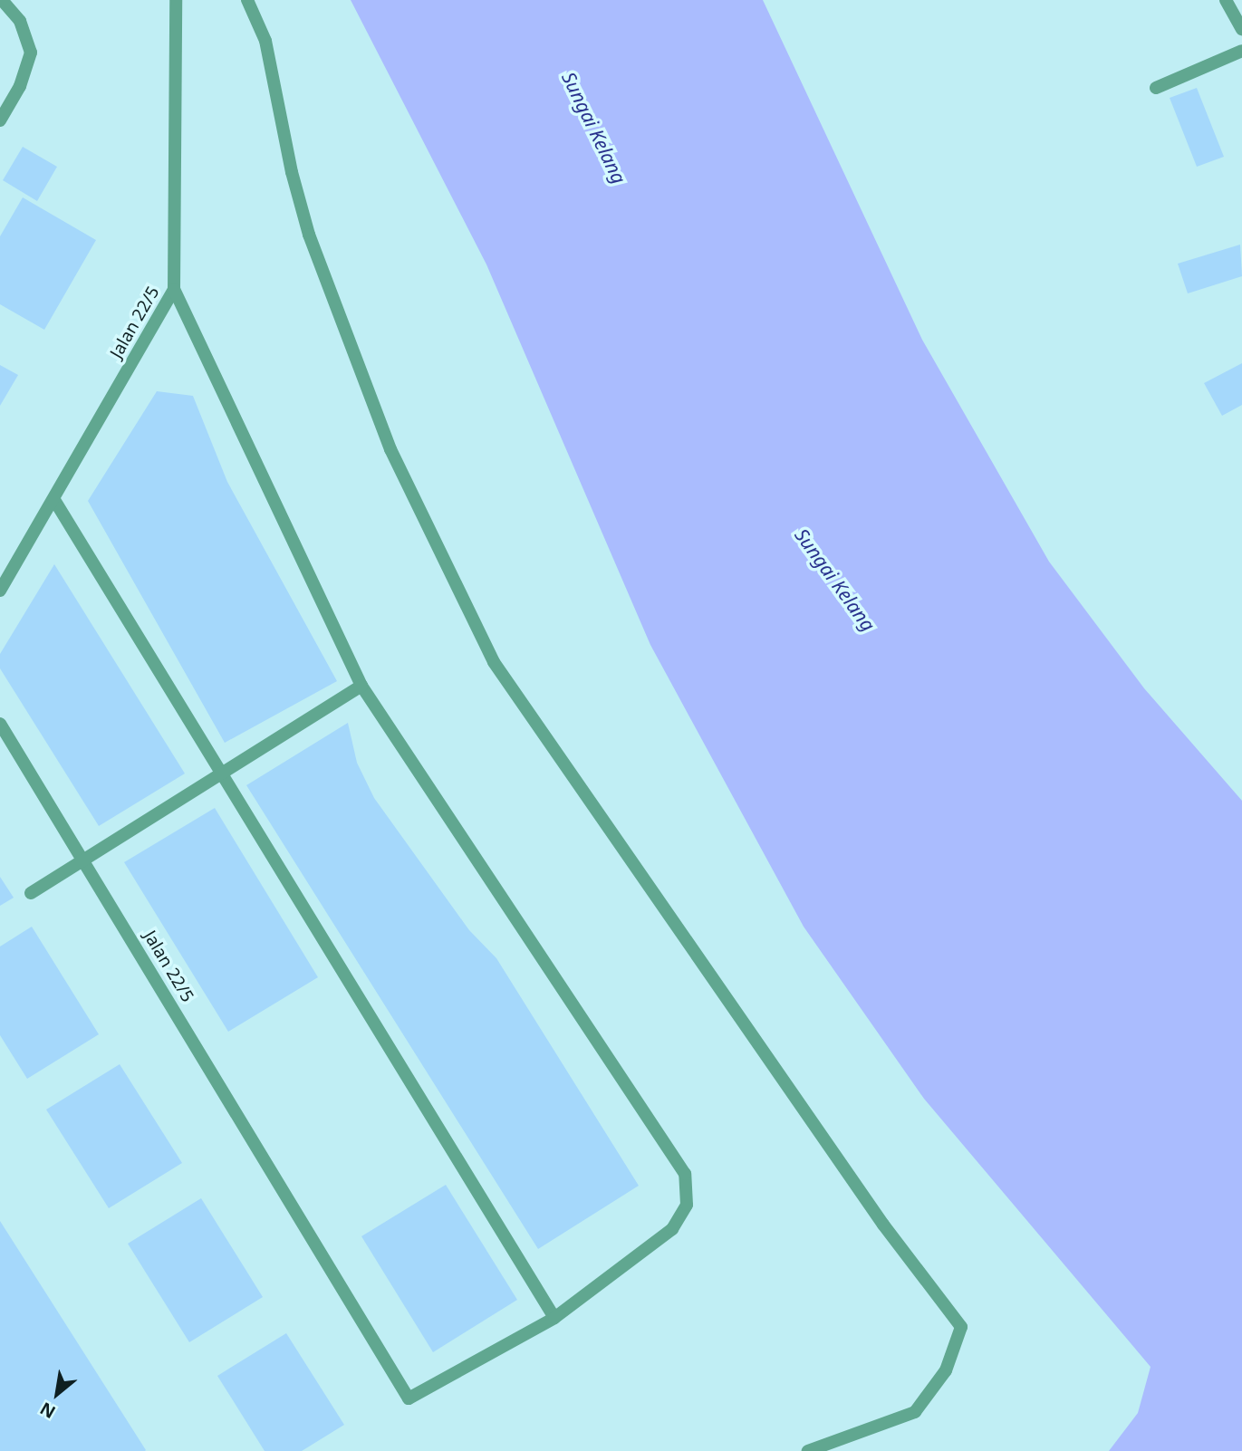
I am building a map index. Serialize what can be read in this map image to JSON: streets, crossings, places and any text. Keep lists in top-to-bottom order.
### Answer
{
  "streets": {
    "lane": ["Jalan 22/5"]
  },
  "water": ["Sungai Kelang"],
  "north": "bottom left"
}
